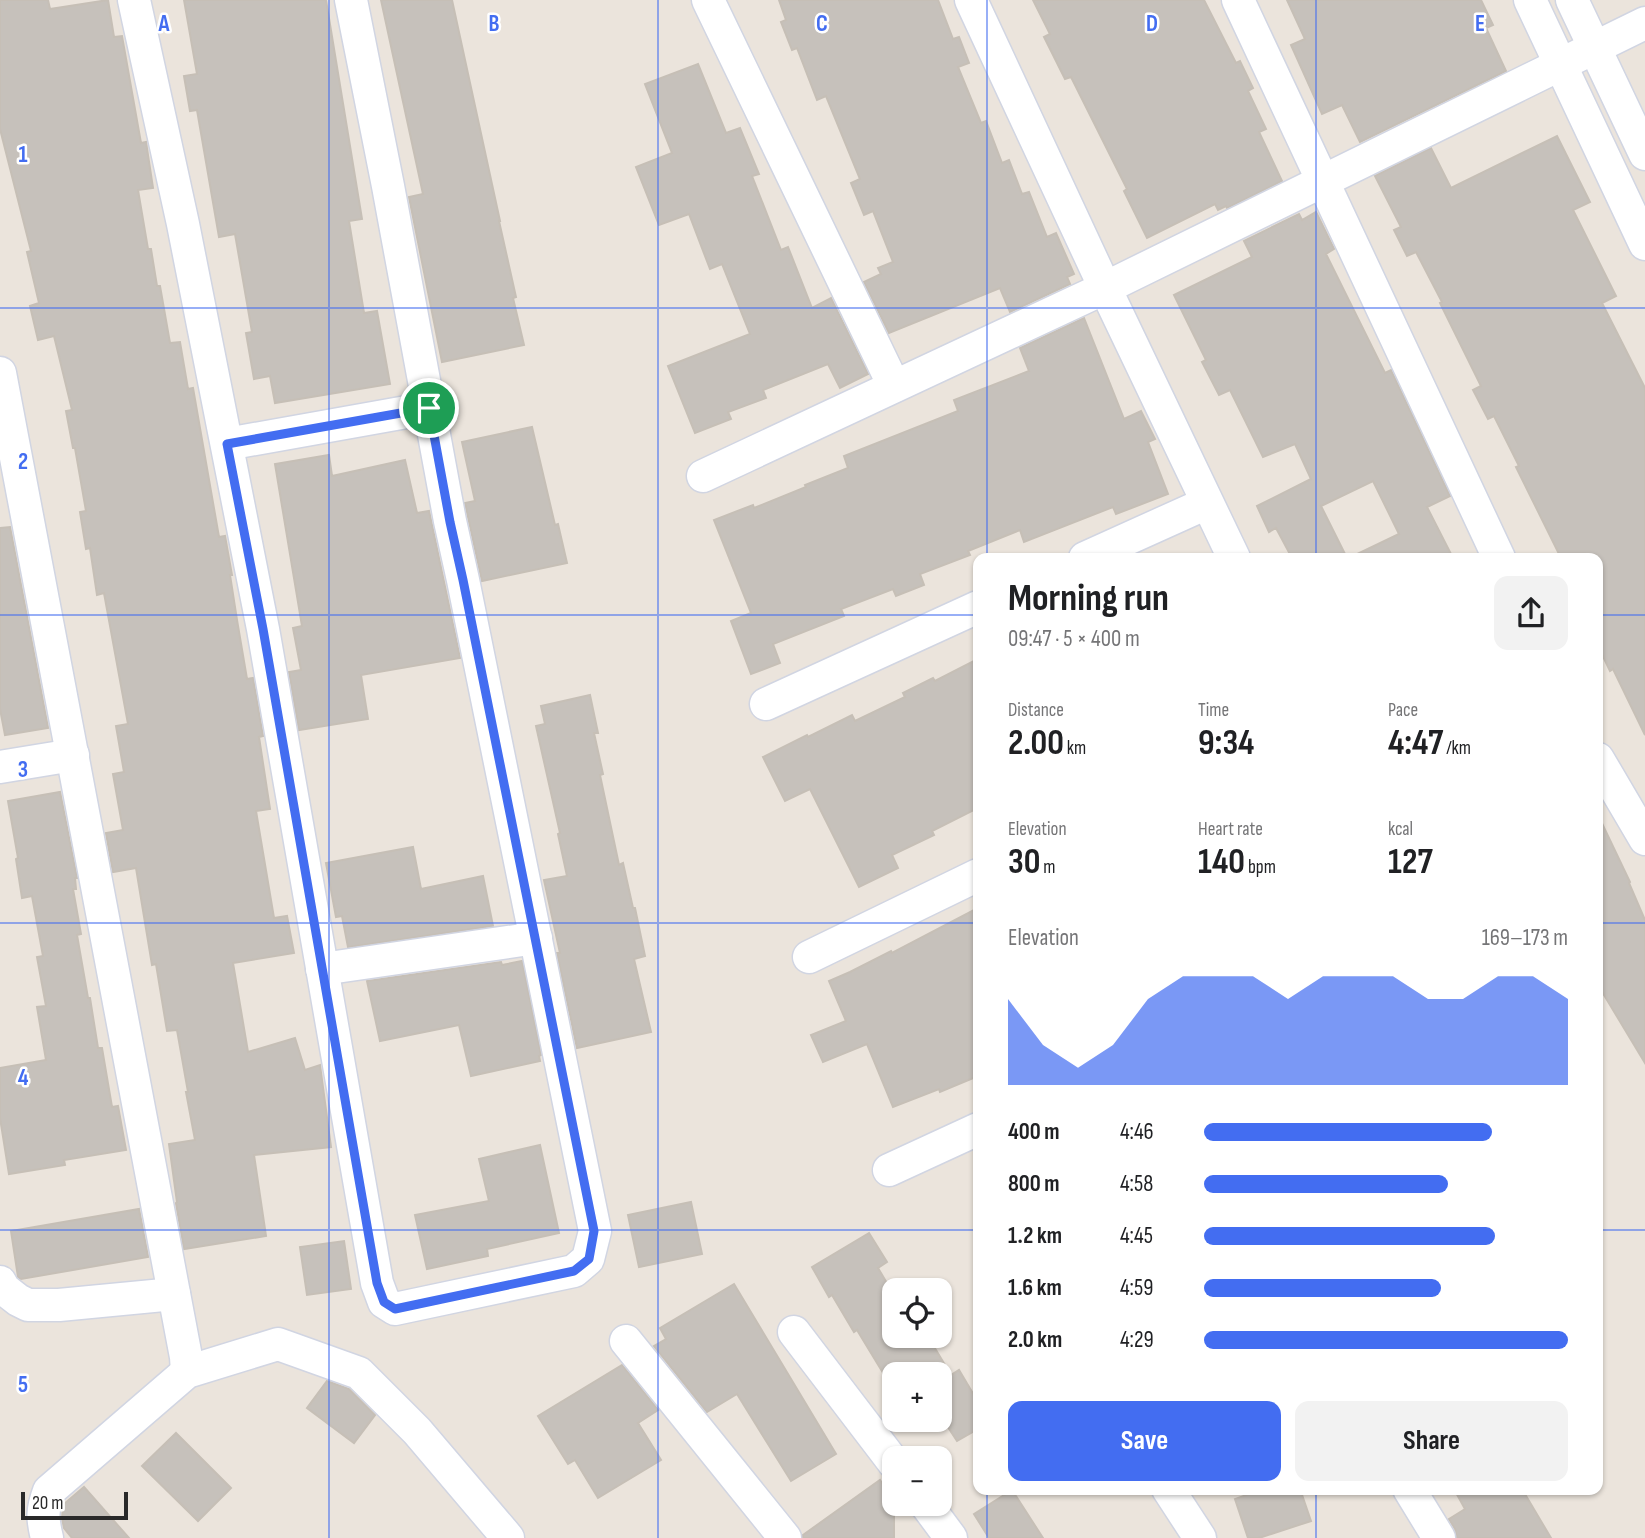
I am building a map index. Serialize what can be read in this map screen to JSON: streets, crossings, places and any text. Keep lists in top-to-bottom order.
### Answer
{
  "scale_bar": "20 m",
  "page": {
    "heading": ["Morning run", "09:47 · 5 × 400 m"],
    "stats": [
      ["Distance", "2.00 km"],
      ["Time", "9:34"],
      ["Pace", "4:47 /km"],
      ["Elevation", "30 m"],
      ["Heart rate", "140 bpm"],
      ["kcal", "127"]
    ],
    "chart": ["Elevation", "169–173 m"],
    "list": [
      {
        "name": "400 m",
        "note": "4:46"
      },
      {
        "name": "800 m",
        "note": "4:58"
      },
      {
        "name": "1.2 km",
        "note": "4:45"
      },
      {
        "name": "1.6 km",
        "note": "4:59"
      },
      {
        "name": "2.0 km",
        "note": "4:29"
      }
    ],
    "map_buttons": ["+", "−"],
    "buttons": ["Save", "Share"],
    "scale": "20 m"
  },
  "grid": {
    "columns": [
      "A",
      "B",
      "C",
      "D",
      "E"
    ],
    "rows": [
      "1",
      "2",
      "3",
      "4",
      "5"
    ]
  }
}
